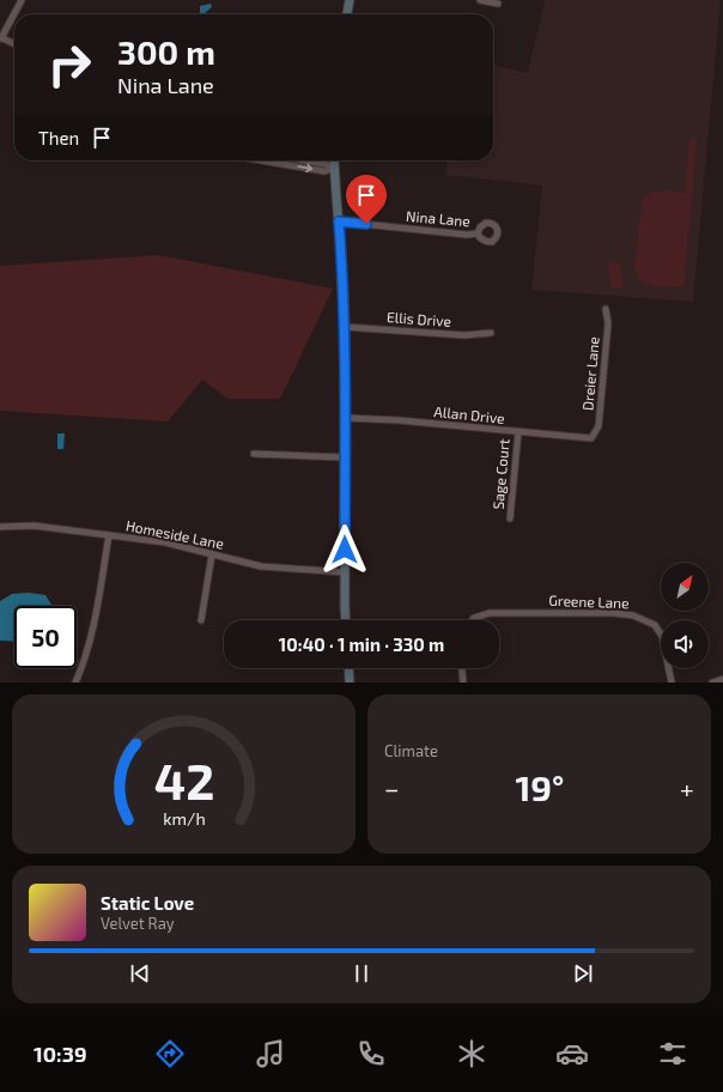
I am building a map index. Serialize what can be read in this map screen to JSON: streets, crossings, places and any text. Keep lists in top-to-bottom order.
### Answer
{
  "streets": {
    "street": [
      "Nina Lane",
      "Ellis Drive",
      "Dreier Lane",
      "Allan Drive",
      "Sage Court",
      "Homeside Lane",
      "Greene Lane"
    ]
  },
  "crossings": [
    ["Dreier Lane", "Allan Drive"],
    ["Allan Drive", "Sage Court"]
  ],
  "north": "top right",
  "page": {
    "turn": ["300 m", "Nina Lane"],
    "then": "Then",
    "limit": "50",
    "trip": "10:40 · 1 min · 330 m",
    "tile": "Climate",
    "heat": ["−", "19°", "+"],
    "song": ["Static Love", "Velvet Ray"],
    "tabs": "10:39",
    "gauge": ["42", "km/h"]
  }
}
